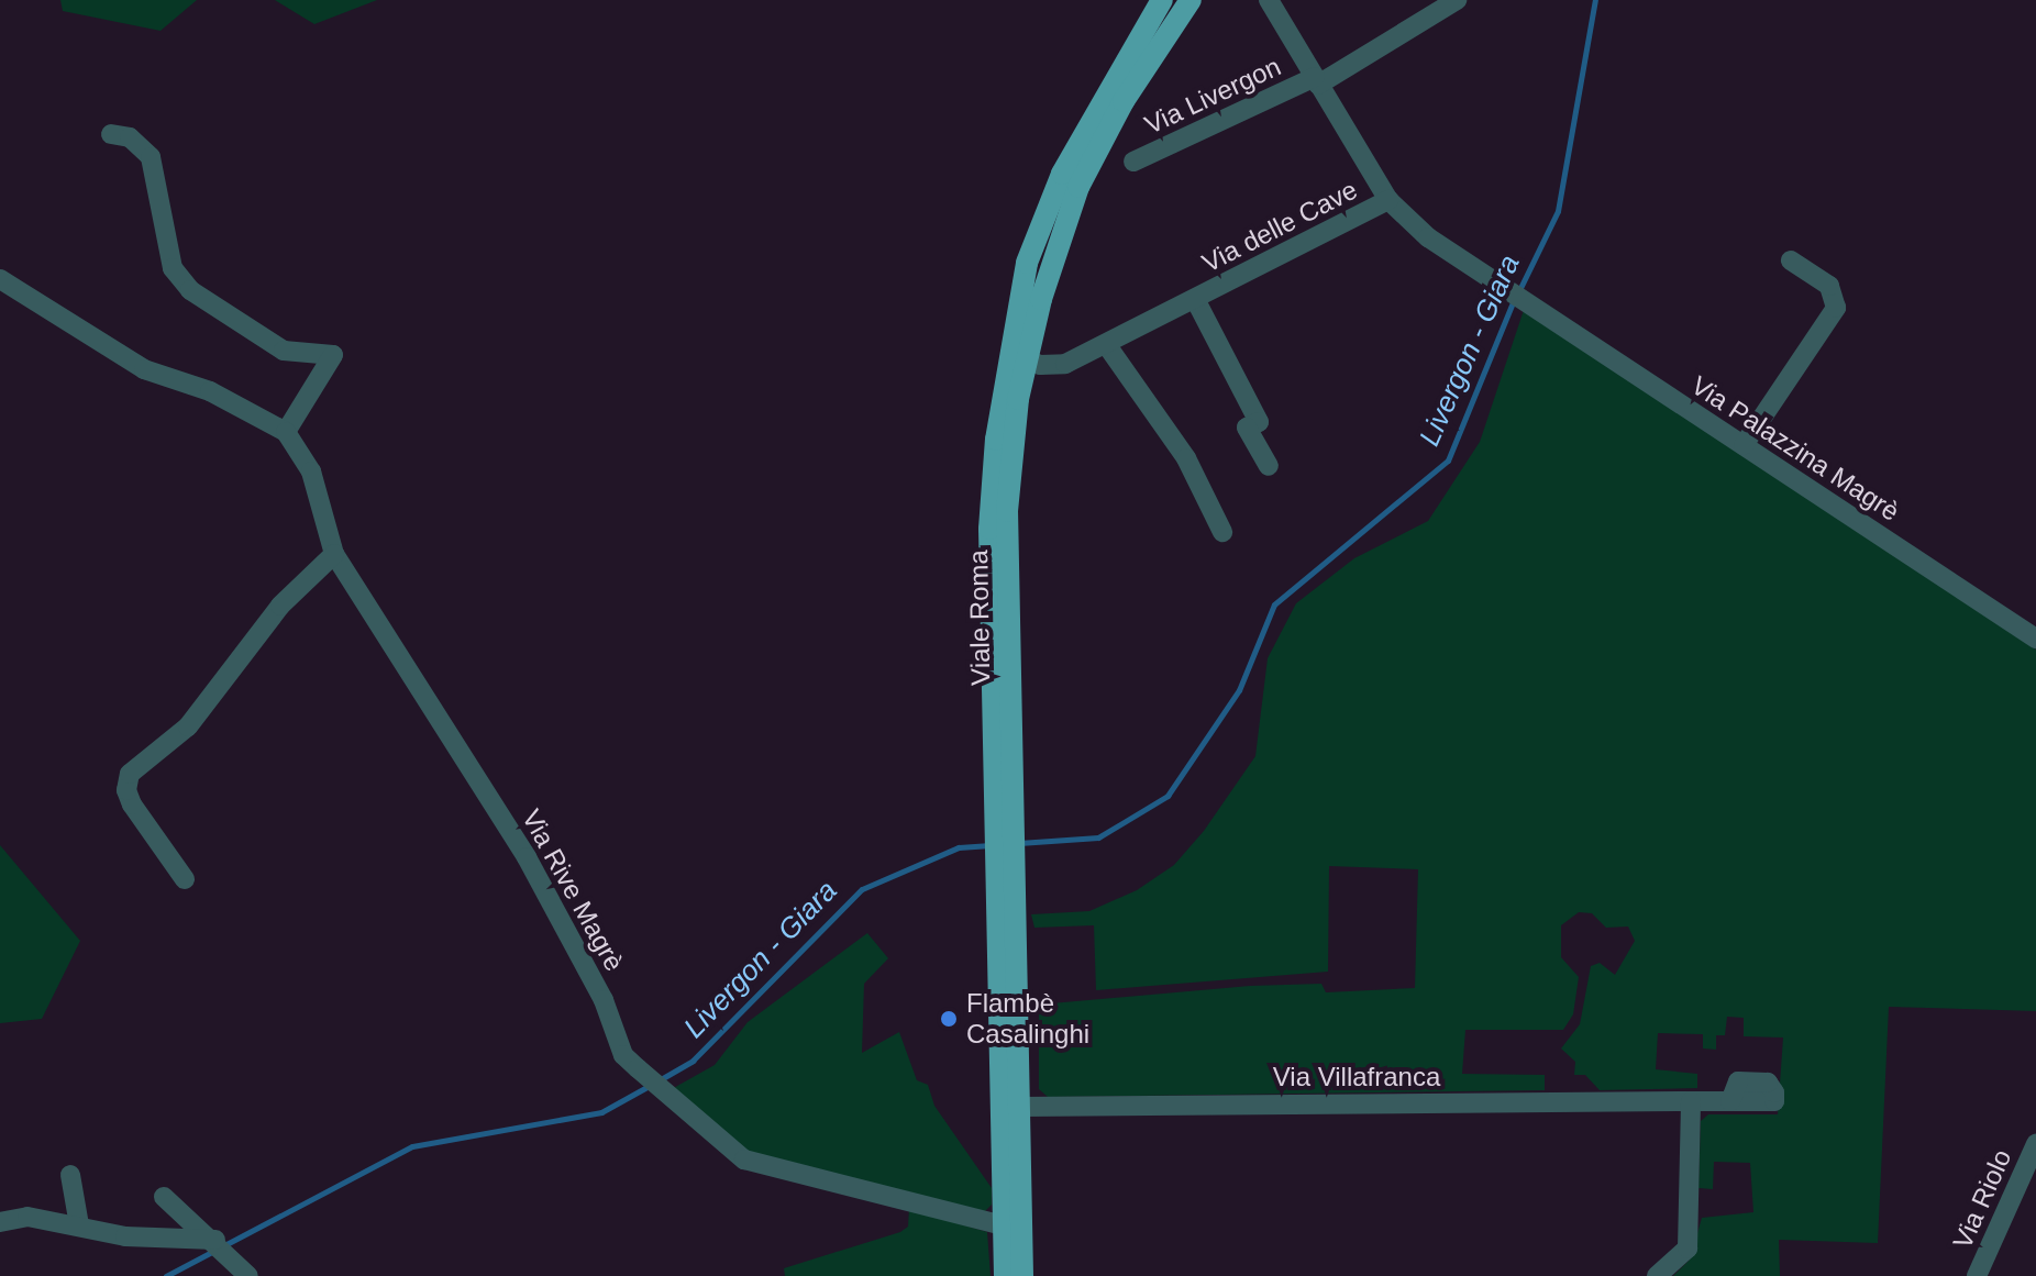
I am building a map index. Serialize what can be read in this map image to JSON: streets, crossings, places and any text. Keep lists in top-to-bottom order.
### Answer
{
  "streets": {
    "main road": ["Viale Roma"],
    "street": [
      "Via Livergon",
      "Via delle Cave",
      "Via Palazzina Magrè",
      "Via Rive Magrè",
      "Via Villafranca",
      "Via Riolo"
    ]
  },
  "crossings": [
    ["Via Livergon", "Via Palazzina Magrè"],
    ["Via delle Cave", "Via Palazzina Magrè"],
    ["Via delle Cave", "Viale Roma"],
    ["Viale Roma", "Via Rive Magrè"],
    ["Viale Roma", "Via Villafranca"]
  ],
  "water": ["Livergon - Giara"],
  "places": ["Flambè Casalinghi"]
}
